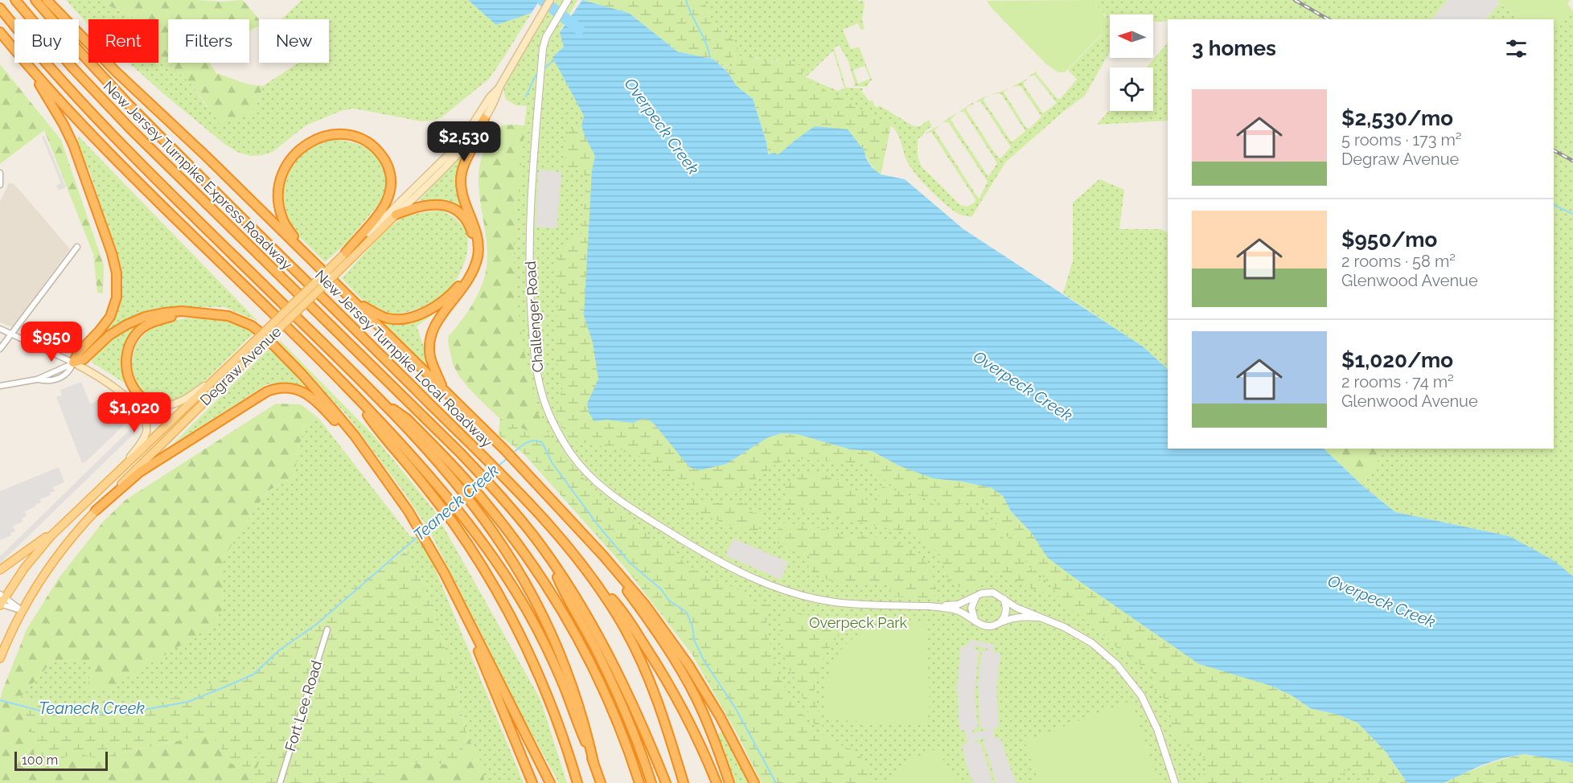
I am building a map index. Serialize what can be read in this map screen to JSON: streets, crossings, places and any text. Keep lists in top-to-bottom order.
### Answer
{
  "streets": {
    "highway": ["New Jersey Turnpike Express Roadway", "New Jersey Turnpike Local Roadway"],
    "main road": ["Degraw Avenue"],
    "street": ["Challenger Road", "Fort Lee Road"]
  },
  "water": ["Overpeck Creek", "Teaneck Creek"],
  "parks": ["Overpeck Park"],
  "scale_bar": "100 m",
  "north": "left",
  "page": {
    "chip": [
      "Buy",
      "Rent",
      "Filters",
      "New"
    ],
    "heading": "3 homes",
    "list": [
      {
        "name": "$2,530/mo",
        "note": "5 rooms · 173 m² · Degraw Avenue"
      },
      {
        "name": "$950/mo",
        "note": "2 rooms · 58 m² · Glenwood Avenue"
      },
      {
        "name": "$1,020/mo",
        "note": "2 rooms · 74 m² · Glenwood Avenue"
      }
    ],
    "price": ["$2,530", "$950", "$1,020"],
    "scale": "100 m"
  }
}
